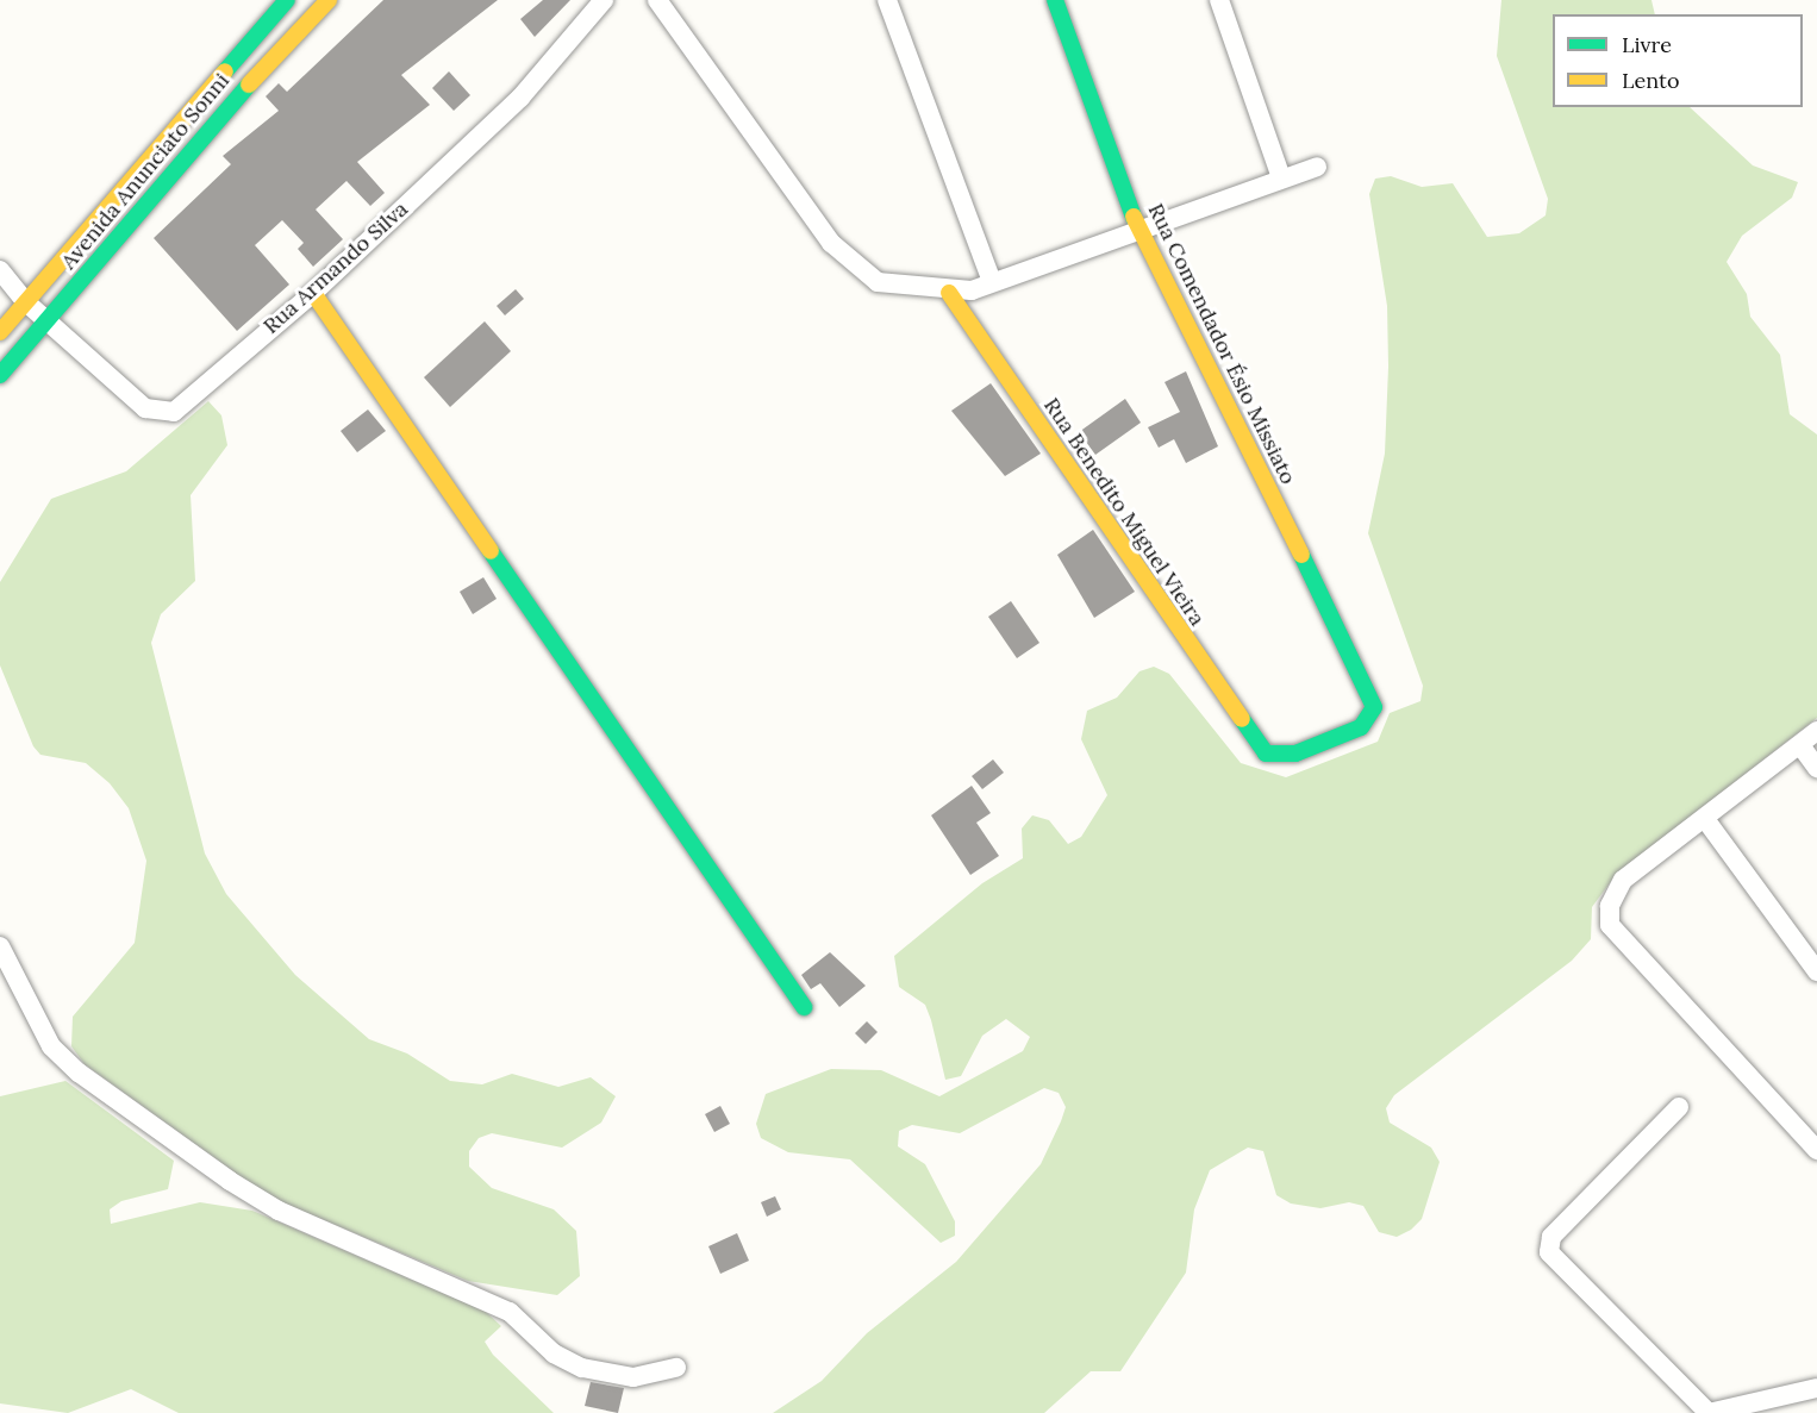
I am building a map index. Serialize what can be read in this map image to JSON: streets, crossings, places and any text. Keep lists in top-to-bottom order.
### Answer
{
  "streets": {
    "street": [
      "Avenida Anunciato Sonni",
      "Rua Armando Silva",
      "Rua Comendador Ésio Missiato",
      "Rua Benedito Miguel Vieira"
    ]
  },
  "crossings": [
    ["Avenida Anunciato Sonni", "Rua Armando Silva"],
    ["Rua Comendador Ésio Missiato", "Rua Benedito Miguel Vieira"]
  ],
  "legend": ["Livre", "Lento"]
}
